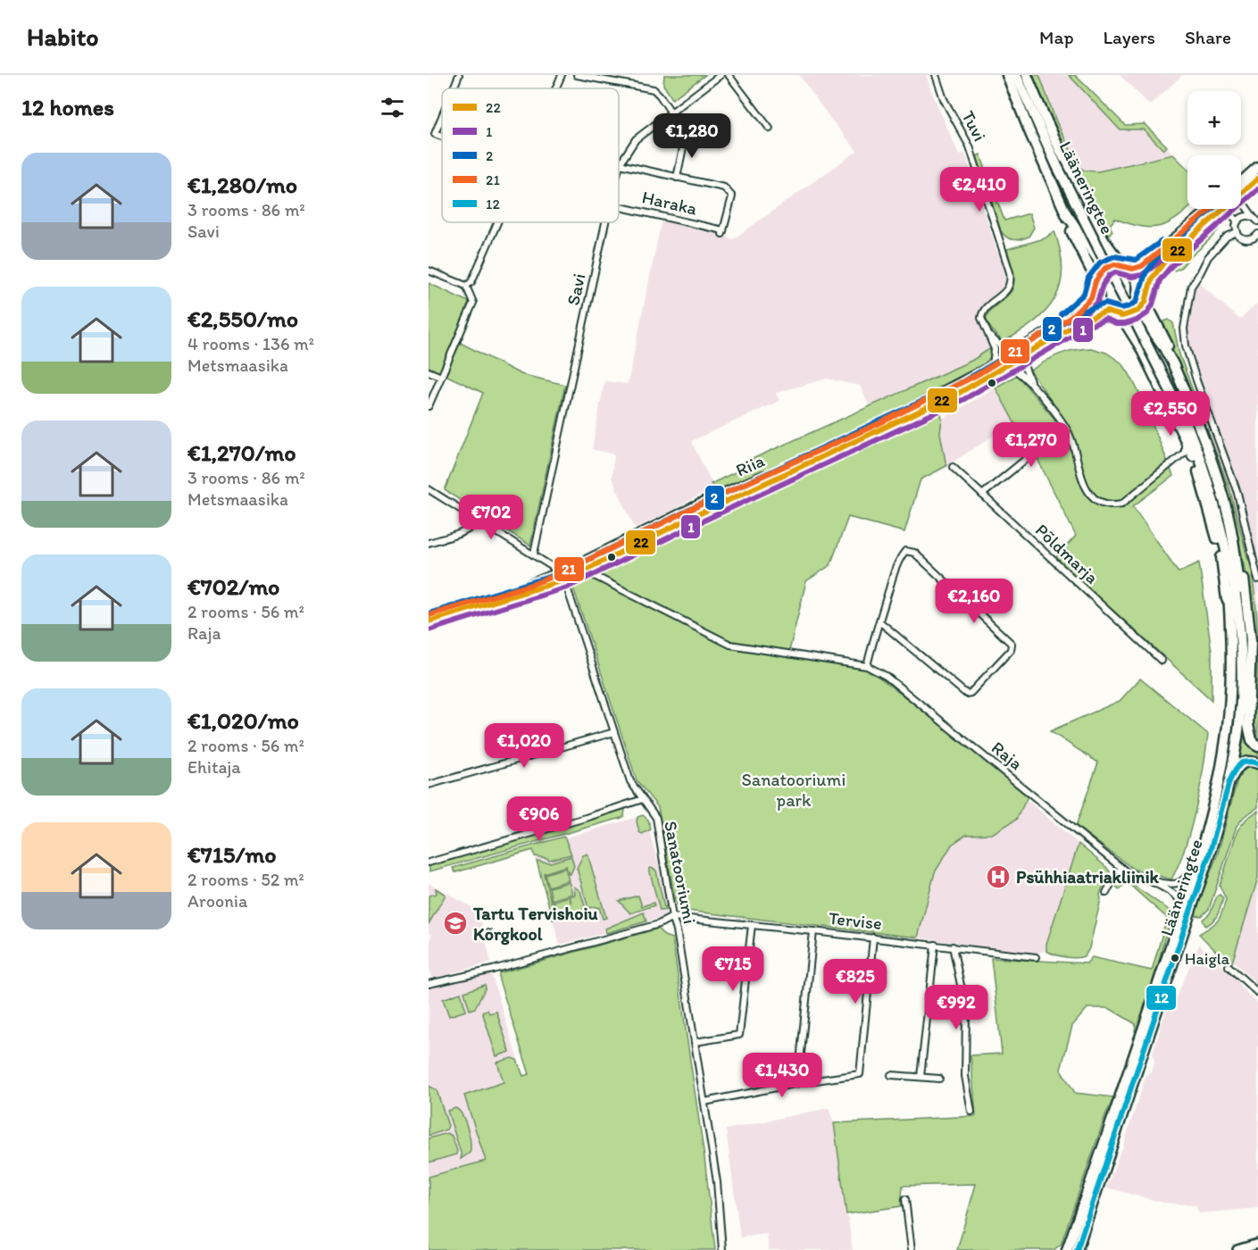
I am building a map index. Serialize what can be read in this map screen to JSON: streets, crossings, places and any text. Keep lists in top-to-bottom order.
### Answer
{
  "streets": {
    "highway": ["Lääneringtee", "Riia"],
    "street": [
      "Tuvi",
      "Haraka",
      "Savi",
      "Põldmarja",
      "Raja",
      "Sanatooriumi",
      "Tervise"
    ]
  },
  "crossings": [
    ["Tuvi", "Riia"],
    ["Lääneringtee", "Raja"],
    ["Riia", "Raja"],
    ["Riia", "Sanatooriumi"],
    ["Sanatooriumi", "Tervise"]
  ],
  "parks": ["Sanatooriumi park"],
  "places": {
    "hospital": ["Psühhiaatriakliinik"],
    "school or university": ["Tartu Tervishoiu Kõrgkool"],
    "other": ["Haigla"]
  },
  "lines": [
    "transit line 22",
    "transit line 1",
    "transit line 2",
    "transit line 21",
    "transit line 12"
  ],
  "legend": [
    "22",
    "1",
    "2",
    "21",
    "12"
  ],
  "page": {
    "header": "Habito",
    "nav": ["Map", "Layers", "Share"],
    "heading": "12 homes",
    "map_buttons": ["+", "−"],
    "price": [
      "€1,280",
      "€2,410",
      "€2,550",
      "€1,270",
      "€702",
      "€2,160",
      "€1,020",
      "€906",
      "€715",
      "€825",
      "€992",
      "€1,430"
    ],
    "list": [
      {
        "name": "€1,280/mo",
        "note": "3 rooms · 86 m² · Savi"
      },
      {
        "name": "€2,550/mo",
        "note": "4 rooms · 136 m² · Metsmaasika"
      },
      {
        "name": "€1,270/mo",
        "note": "3 rooms · 86 m² · Metsmaasika"
      },
      {
        "name": "€702/mo",
        "note": "2 rooms · 56 m² · Raja"
      },
      {
        "name": "€1,020/mo",
        "note": "2 rooms · 56 m² · Ehitaja"
      },
      {
        "name": "€715/mo",
        "note": "2 rooms · 52 m² · Aroonia"
      }
    ]
  }
}
